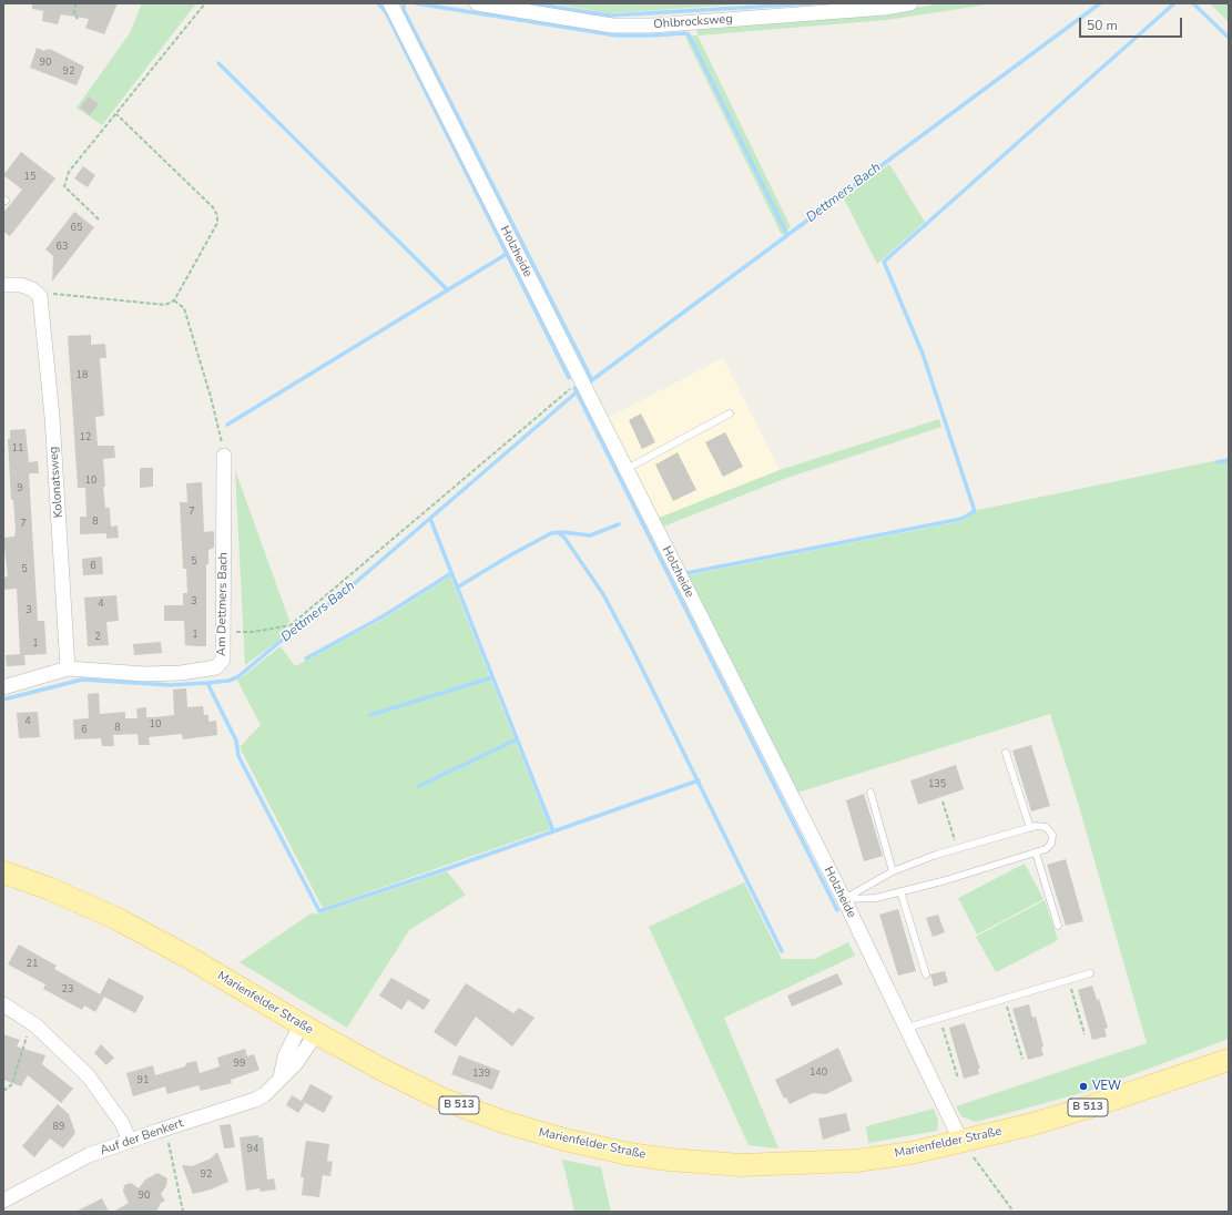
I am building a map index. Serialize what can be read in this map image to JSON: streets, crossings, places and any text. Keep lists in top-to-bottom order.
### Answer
{
  "streets": {
    "main road": ["Marienfelder Straße", "B 513"],
    "street": [
      "Ohlbrocksweg",
      "Holzheide",
      "Kolonatsweg",
      "Am Dettmers Bach",
      "Auf der Benkert"
    ]
  },
  "crossings": [
    ["Holzheide", "Marienfelder Straße"],
    ["Kolonatsweg", "Am Dettmers Bach"],
    ["Marienfelder Straße", "Auf der Benkert"]
  ],
  "water": ["Dettmers Bach"],
  "places": ["VEW"],
  "house_numbers": [
    "90",
    "92",
    "15",
    "65",
    "63",
    "18",
    "12",
    "11",
    "10",
    "9",
    "7",
    "8",
    "7",
    "5",
    "6",
    "5",
    "3",
    "4",
    "3",
    "1",
    "2",
    "1",
    "4",
    "10",
    "8",
    "6",
    "135",
    "21",
    "23",
    "99",
    "140",
    "139",
    "91",
    "89",
    "94",
    "92",
    "90"
  ],
  "scale_bar": "50 m"
}
